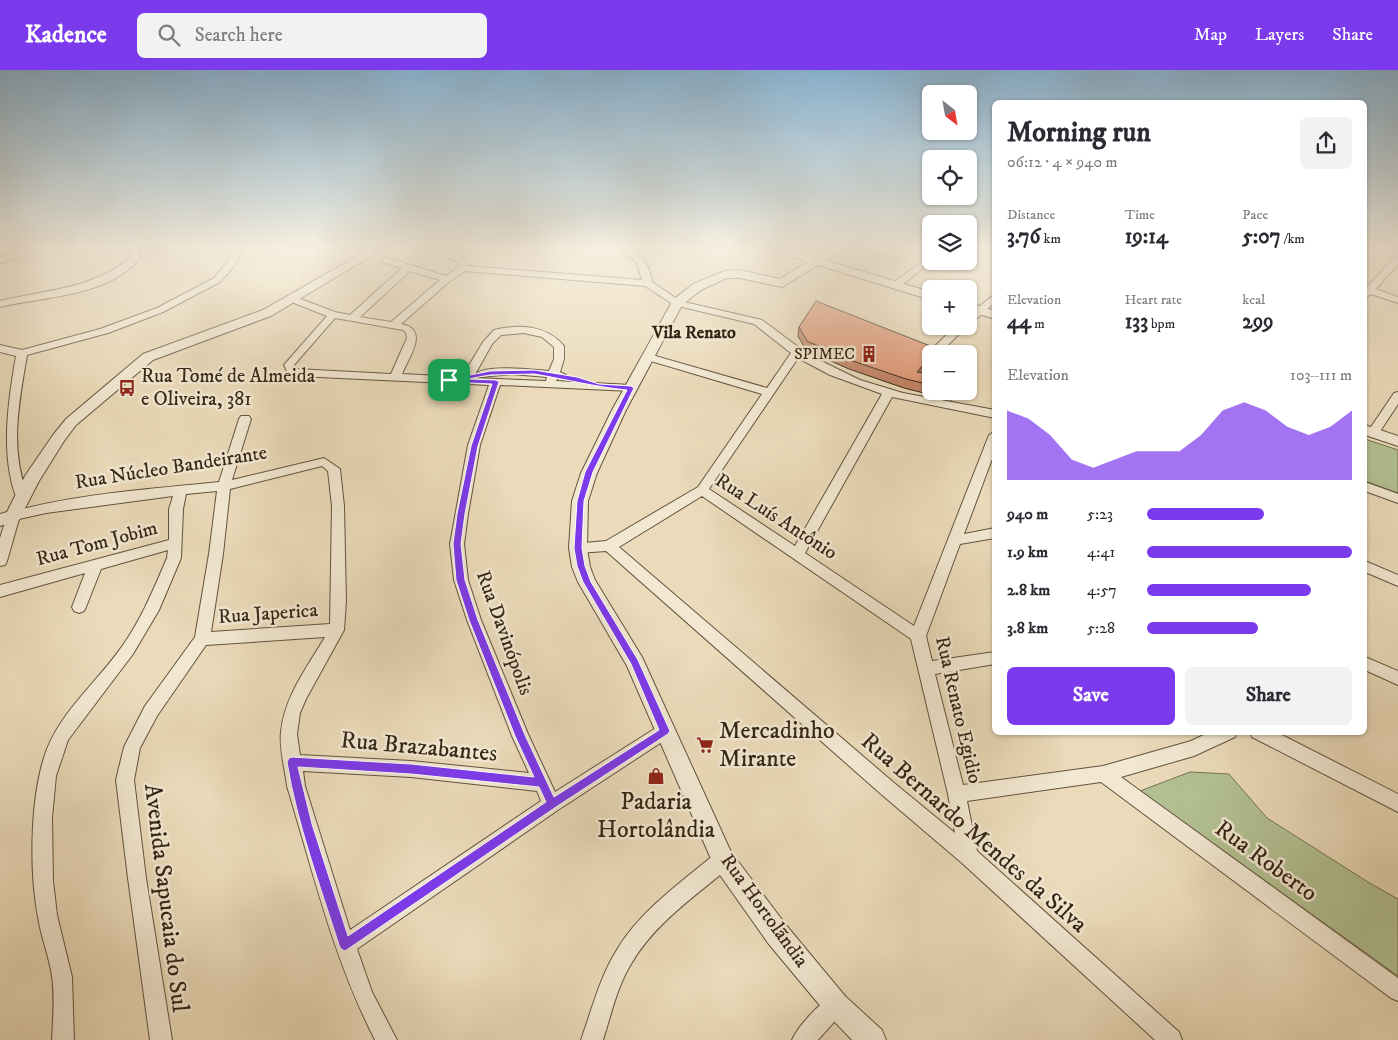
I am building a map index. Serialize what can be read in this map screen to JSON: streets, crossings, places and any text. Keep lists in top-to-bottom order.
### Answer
{
  "streets": {
    "street": [
      "Rua Núcleo Bandeirante",
      "Rua Luís Antônio",
      "Rua Tom Jobim",
      "Rua Japerica",
      "Rua Davinópolis",
      "Rua Renato Egidio",
      "Rua Brazabantes",
      "Rua Bernardo Mendes da Silva",
      "Rua Roberto",
      "Avenida Sapucaia do Sul",
      "Rua Hortolãndia"
    ]
  },
  "crossings": [
    ["Rua Núcleo Bandeirante", "Rua Japerica"],
    ["Rua Núcleo Bandeirante", "Rua Brazabantes"],
    ["Rua Núcleo Bandeirante", "Avenida Sapucaia do Sul"],
    ["Rua Luís Antônio", "Rua Renato Egidio"],
    ["Rua Luís Antônio", "Rua Bernardo Mendes da Silva"],
    ["Rua Japerica", "Avenida Sapucaia do Sul"],
    ["Rua Davinópolis", "Rua Brazabantes"],
    ["Rua Renato Egidio", "Rua Bernardo Mendes da Silva"]
  ],
  "districts": ["Vila Renato"],
  "places": {
    "building": ["SPIMEC"],
    "bus stop": ["Rua Tomé de Almeida e Oliveira, 381"],
    "supermarket": ["Mercadinho Mirante"],
    "shop": ["Padaria Hortolândia"]
  },
  "north": "bottom right",
  "page": {
    "header": "Kadence",
    "search": "Search here",
    "nav": ["Map", "Layers", "Share"],
    "map_buttons": ["+", "−"],
    "heading": ["Morning run", "06:12 · 4 × 940 m"],
    "stats": [
      ["Distance", "3.76 km"],
      ["Time", "19:14"],
      ["Pace", "5:07 /km"],
      ["Elevation", "44 m"],
      ["Heart rate", "133 bpm"],
      ["kcal", "299"]
    ],
    "chart": ["Elevation", "103–111 m"],
    "list": [
      {
        "name": "940 m",
        "note": "5:23"
      },
      {
        "name": "1.9 km",
        "note": "4:41"
      },
      {
        "name": "2.8 km",
        "note": "4:57"
      },
      {
        "name": "3.8 km",
        "note": "5:28"
      }
    ],
    "buttons": ["Save", "Share"]
  }
}
